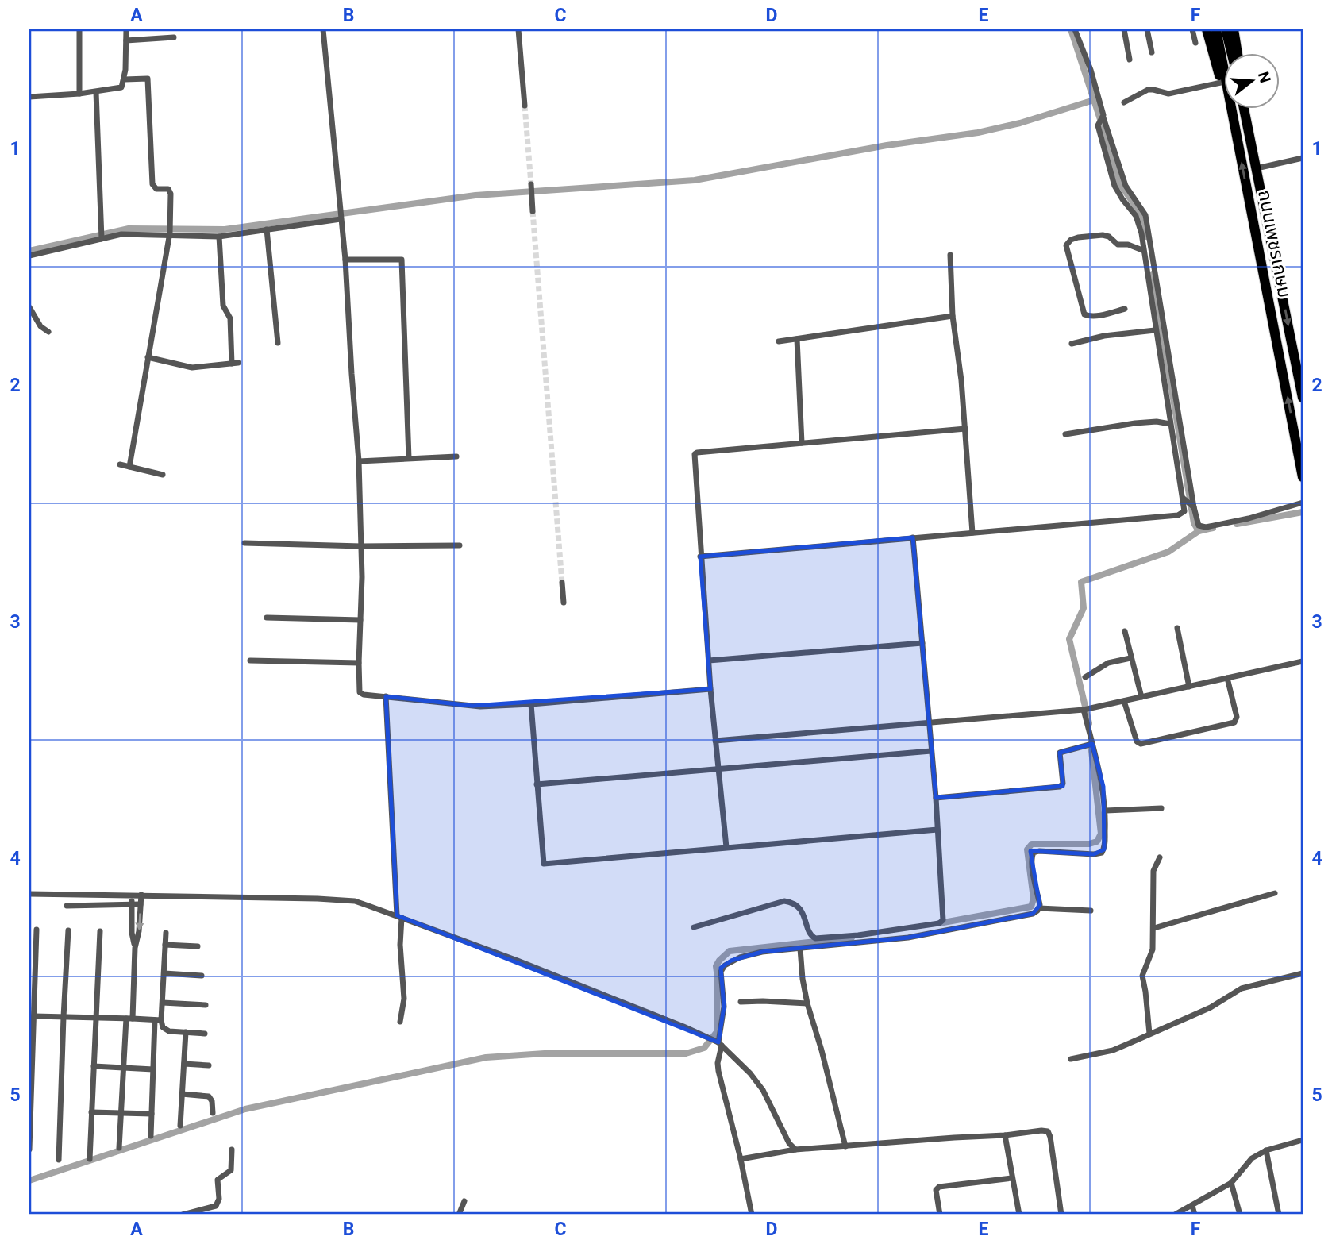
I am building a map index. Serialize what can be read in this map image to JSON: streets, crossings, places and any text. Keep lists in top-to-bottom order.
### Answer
{
  "streets": {
    "main road": ["ถนนเพชรเกษม"]
  },
  "north": "right",
  "grid": {
    "columns": [
      "A",
      "B",
      "C",
      "D",
      "E",
      "F"
    ],
    "rows": [
      "1",
      "2",
      "3",
      "4",
      "5"
    ]
  }
}
